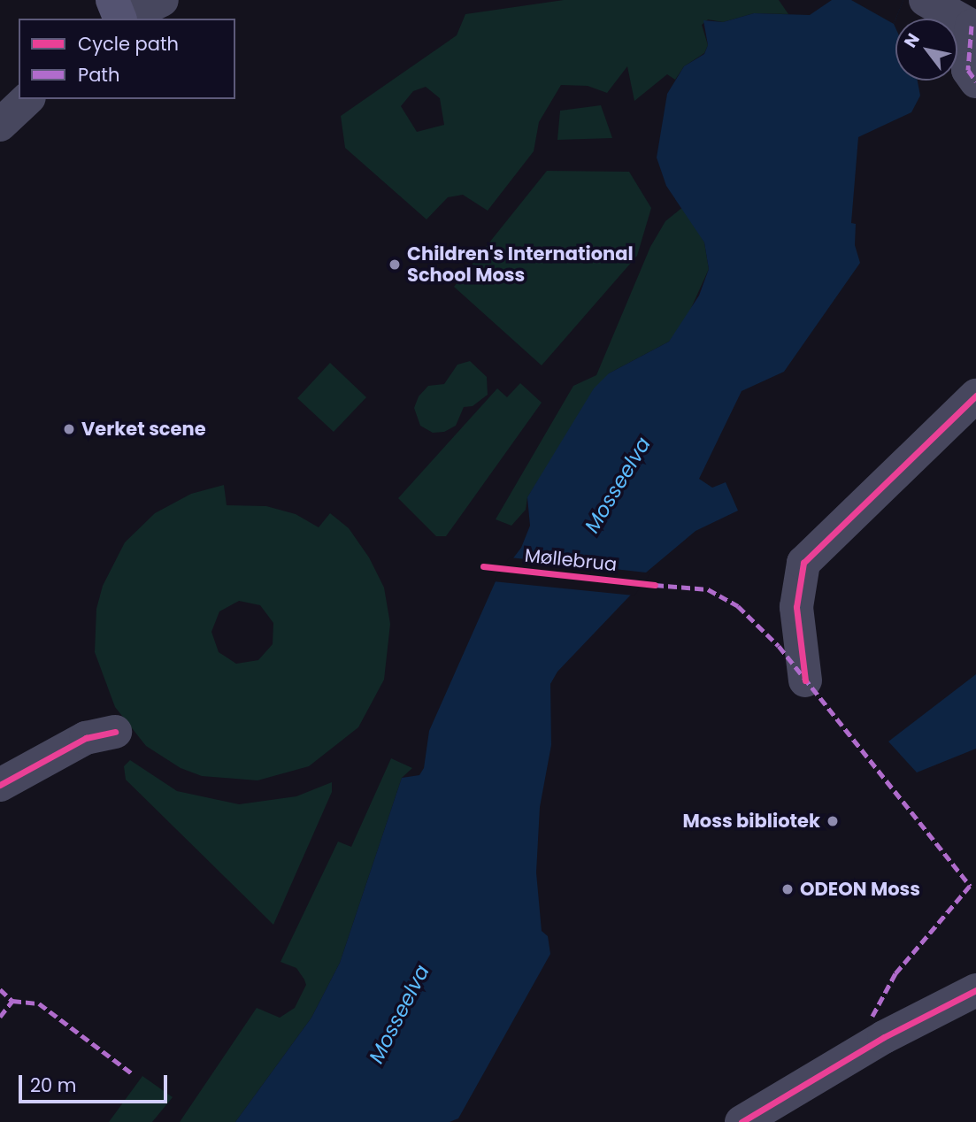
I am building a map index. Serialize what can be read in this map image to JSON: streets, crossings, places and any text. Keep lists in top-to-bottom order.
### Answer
{
  "streets": {
    "cycle path": ["Møllebrua"]
  },
  "water": ["Mosseelva"],
  "places": [
    "Children's International School Moss",
    "Verket scene",
    "Moss bibliotek",
    "ODEON Moss"
  ],
  "legend": ["Cycle path", "Path"],
  "scale_bar": "20 m",
  "north": "top left"
}
